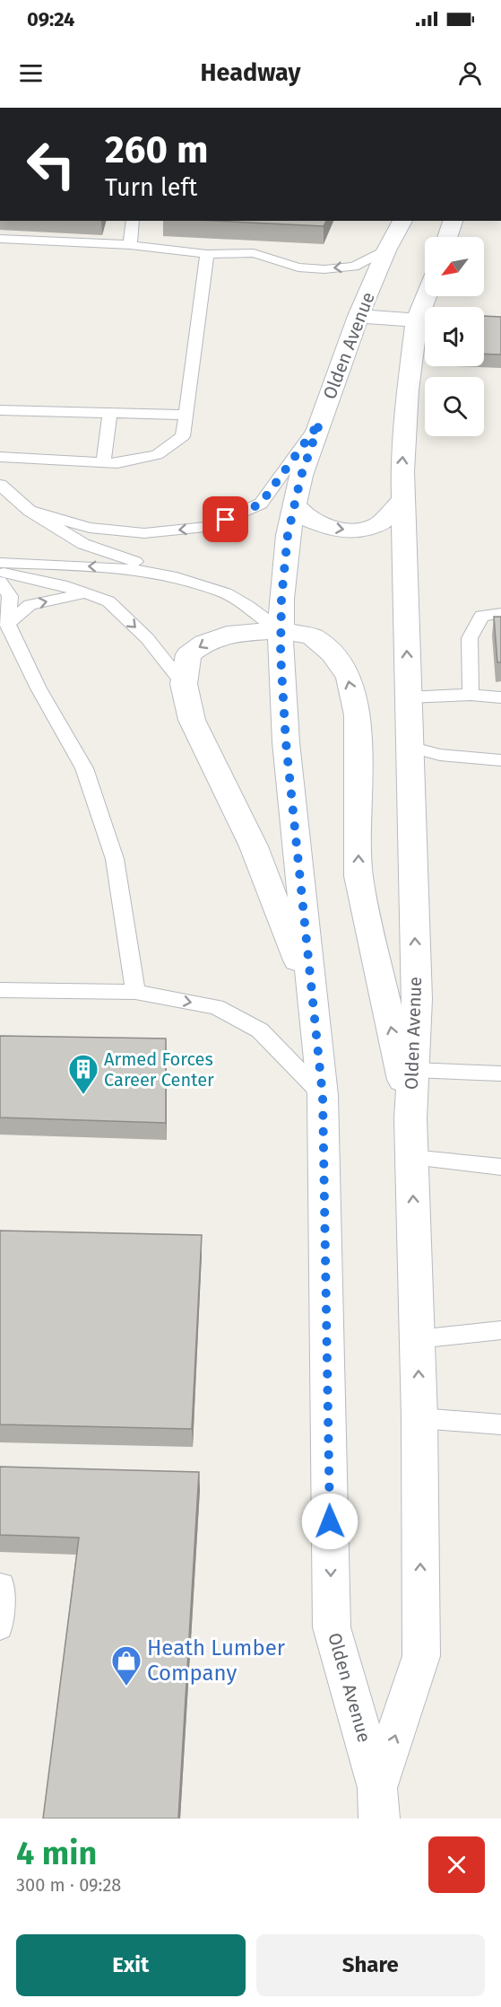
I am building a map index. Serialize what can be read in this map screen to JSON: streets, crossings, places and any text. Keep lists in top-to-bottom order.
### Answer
{
  "streets": {
    "main road": ["Olden Avenue"]
  },
  "places": {
    "building": ["Armed Forces Career Center"],
    "shop": ["Heath Lumber Company"]
  },
  "north": "bottom left",
  "page": {
    "status": "09:24",
    "header": "Headway",
    "turn": ["260 m", "Turn left"],
    "heading": ["4 min", "300 m · 09:28"],
    "buttons": ["Exit", "Share"]
  }
}
